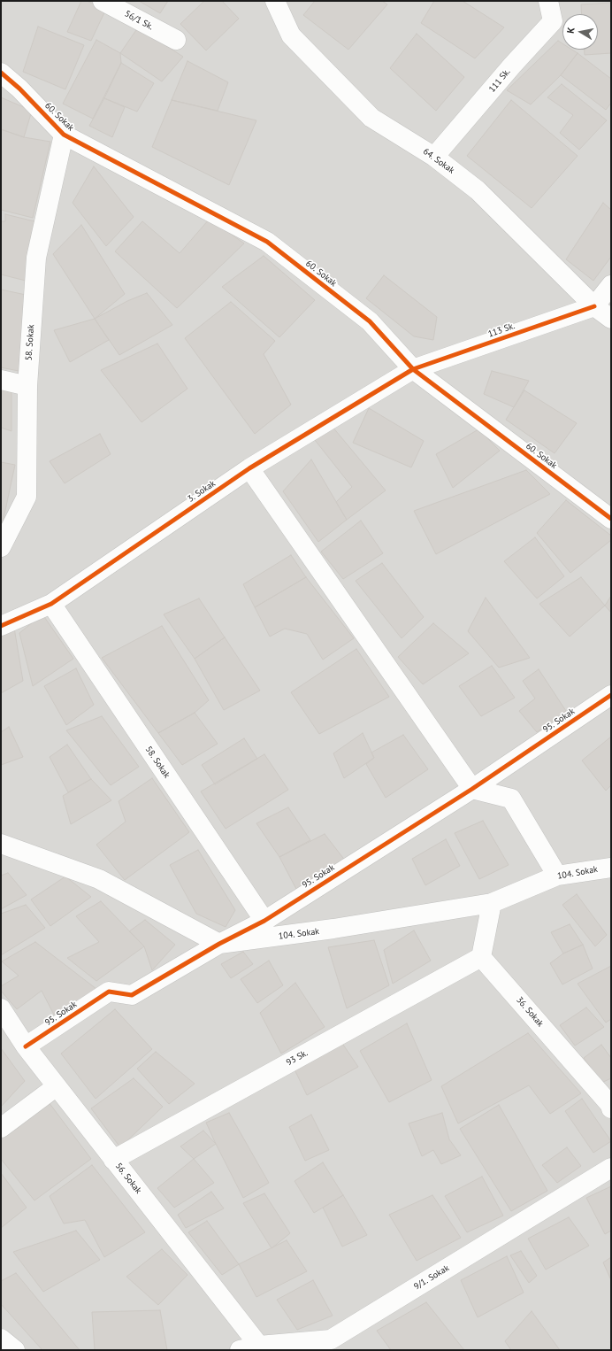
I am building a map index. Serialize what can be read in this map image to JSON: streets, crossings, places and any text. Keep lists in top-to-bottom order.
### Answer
{
  "streets": {
    "street": [
      "56/1 Sk.",
      "111 Sk.",
      "60. Sokak",
      "64. Sokak",
      "113 Sk.",
      "58. Sokak",
      "3. Sokak",
      "95. Sokak",
      "104. Sokak",
      "36. Sokak",
      "93 Sk.",
      "56. Sokak",
      "9/1. Sokak"
    ]
  },
  "crossings": [
    ["111 Sk.", "64. Sokak"],
    ["60. Sokak", "113 Sk."],
    ["60. Sokak", "58. Sokak"],
    ["60. Sokak", "3. Sokak"],
    ["64. Sokak", "113 Sk."],
    ["113 Sk.", "3. Sokak"],
    ["58. Sokak", "3. Sokak"],
    ["58. Sokak", "95. Sokak"],
    ["95. Sokak", "104. Sokak"],
    ["95. Sokak", "56. Sokak"],
    ["36. Sokak", "93 Sk."],
    ["93 Sk.", "56. Sokak"],
    ["56. Sokak", "9/1. Sokak"]
  ],
  "north": "left"
}
